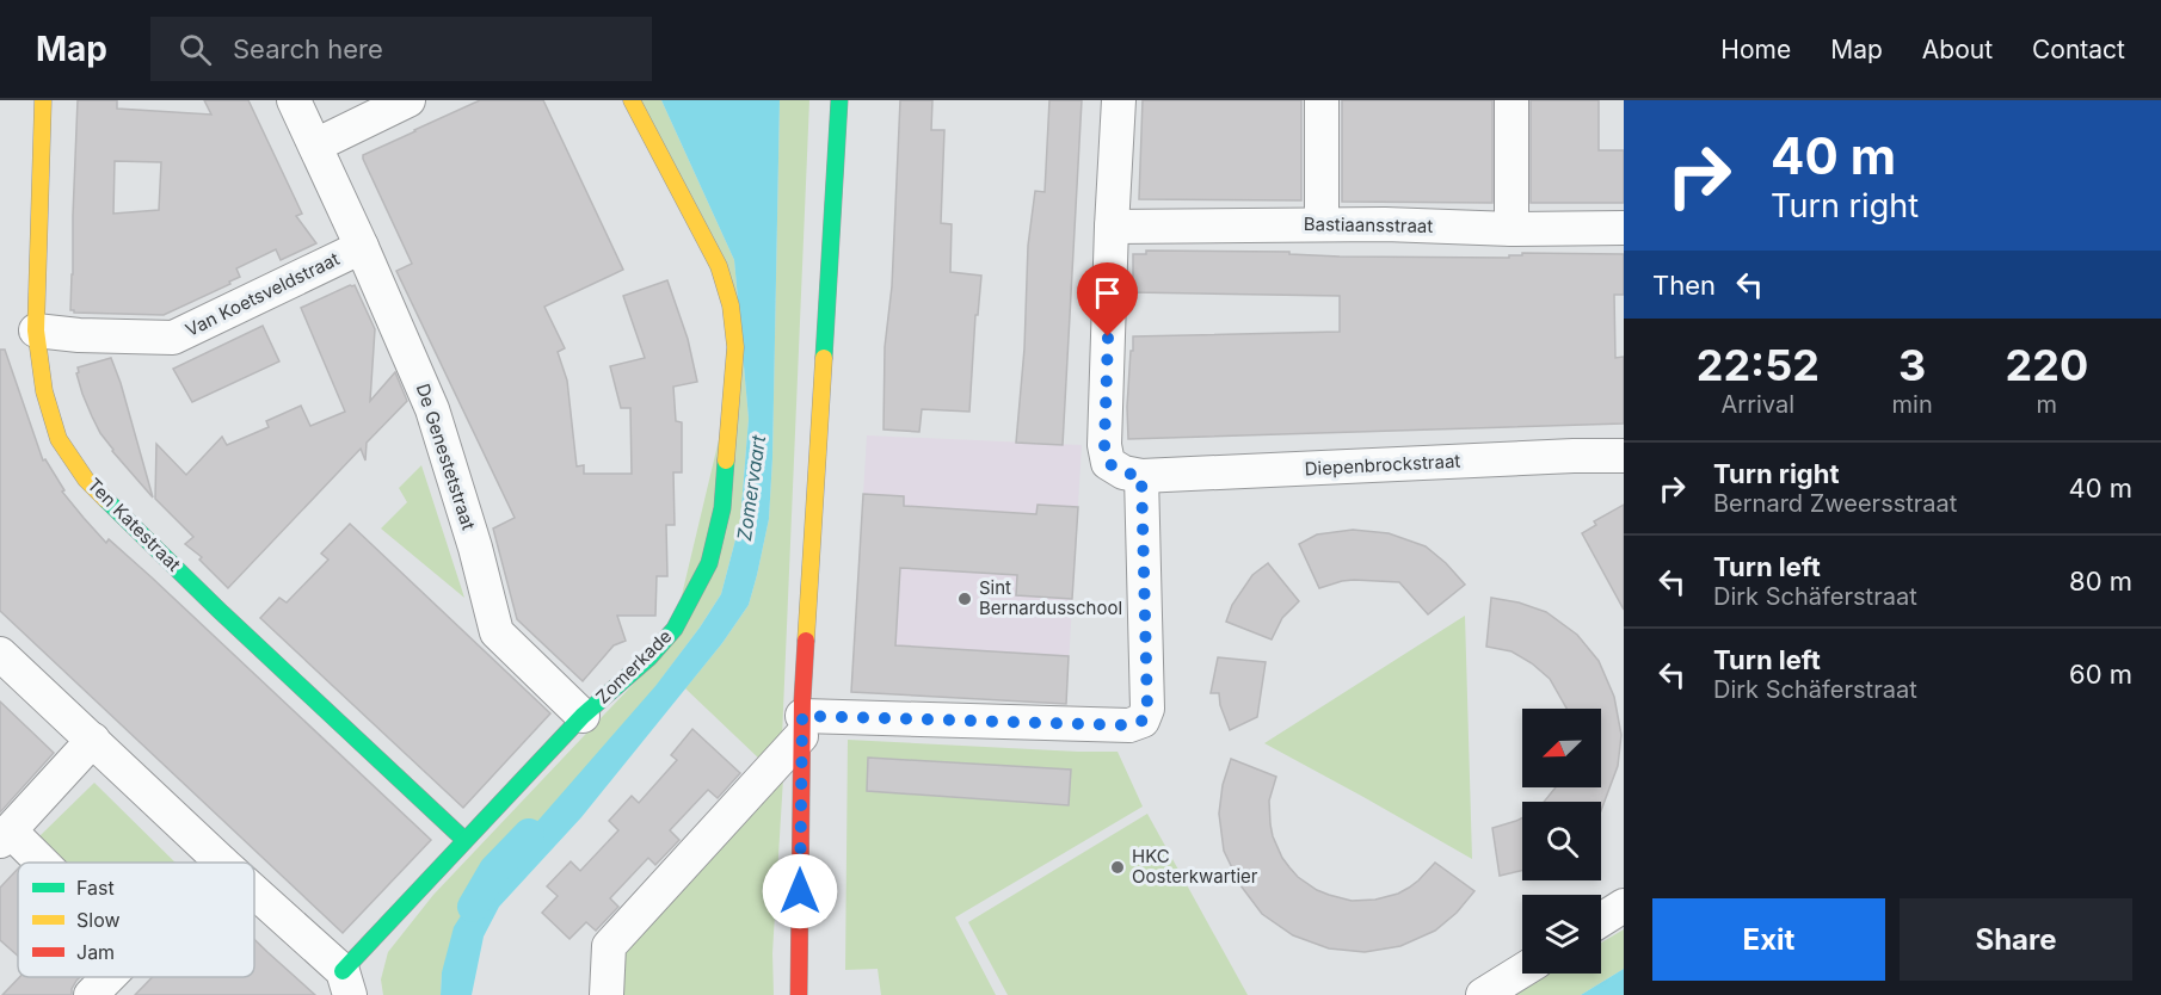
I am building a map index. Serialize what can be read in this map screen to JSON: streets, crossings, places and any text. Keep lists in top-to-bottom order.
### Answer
{
  "streets": {
    "street": [
      "Bastiaansstraat",
      "Van Koetsveldstraat",
      "De Genestetstraat",
      "Diepenbrockstraat",
      "Ten Katestraat",
      "Zomerkade"
    ]
  },
  "crossings": [
    ["Van Koetsveldstraat", "De Genestetstraat"],
    ["Van Koetsveldstraat", "Ten Katestraat"],
    ["De Genestetstraat", "Zomerkade"],
    ["Ten Katestraat", "Zomerkade"]
  ],
  "water": ["Zomervaart"],
  "places": ["Sint Bernardusschool", "HKC Oosterkwartier"],
  "legend": ["Fast", "Slow", "Jam"],
  "north": "bottom left",
  "page": {
    "header": "Map",
    "search": "Search here",
    "nav": [
      "Home",
      "Map",
      "About",
      "Contact"
    ],
    "turn": ["40 m", "Turn right"],
    "then": "Then",
    "eta": [
      "22:52",
      "Arrival",
      "3",
      "min",
      "220",
      "m"
    ],
    "list": [
      {
        "name": "Turn right",
        "note": "Bernard Zweersstraat",
        "value": "40 m"
      },
      {
        "name": "Turn left",
        "note": "Dirk Schäferstraat",
        "value": "80 m"
      },
      {
        "name": "Turn left",
        "note": "Dirk Schäferstraat",
        "value": "60 m"
      }
    ],
    "buttons": ["Exit", "Share"]
  }
}
